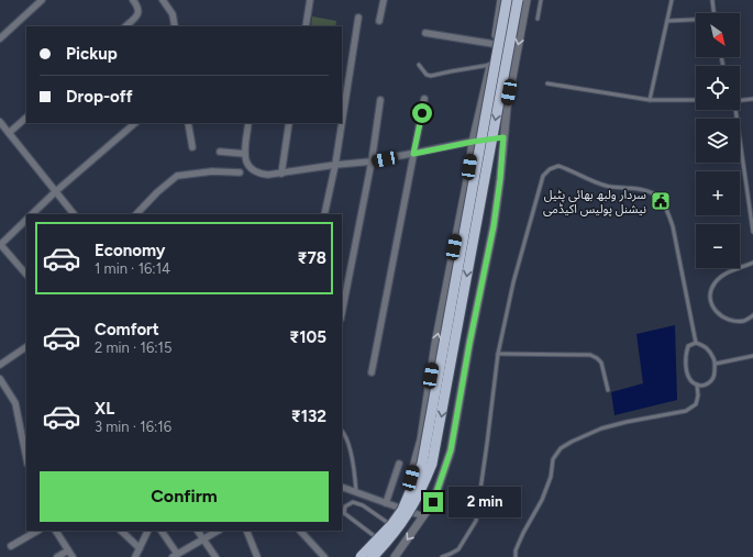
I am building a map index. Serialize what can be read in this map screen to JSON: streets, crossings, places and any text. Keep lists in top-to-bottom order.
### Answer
{
  "places": {
    "public building": ["سردار ولبھ بھائی پٹیل نیشنل پولیس اکیڈمی"]
  },
  "north": "bottom right",
  "page": {
    "map_buttons": ["+", "−"],
    "banner": ["Pickup", "Drop-off"],
    "list": [
      {
        "name": "Economy",
        "note": "1 min · 16:14",
        "value": "₹78"
      },
      {
        "name": "Comfort",
        "note": "2 min · 16:15",
        "value": "₹105"
      },
      {
        "name": "XL",
        "note": "3 min · 16:16",
        "value": "₹132"
      }
    ],
    "buttons": "Confirm",
    "bubble": "2 min"
  }
}
